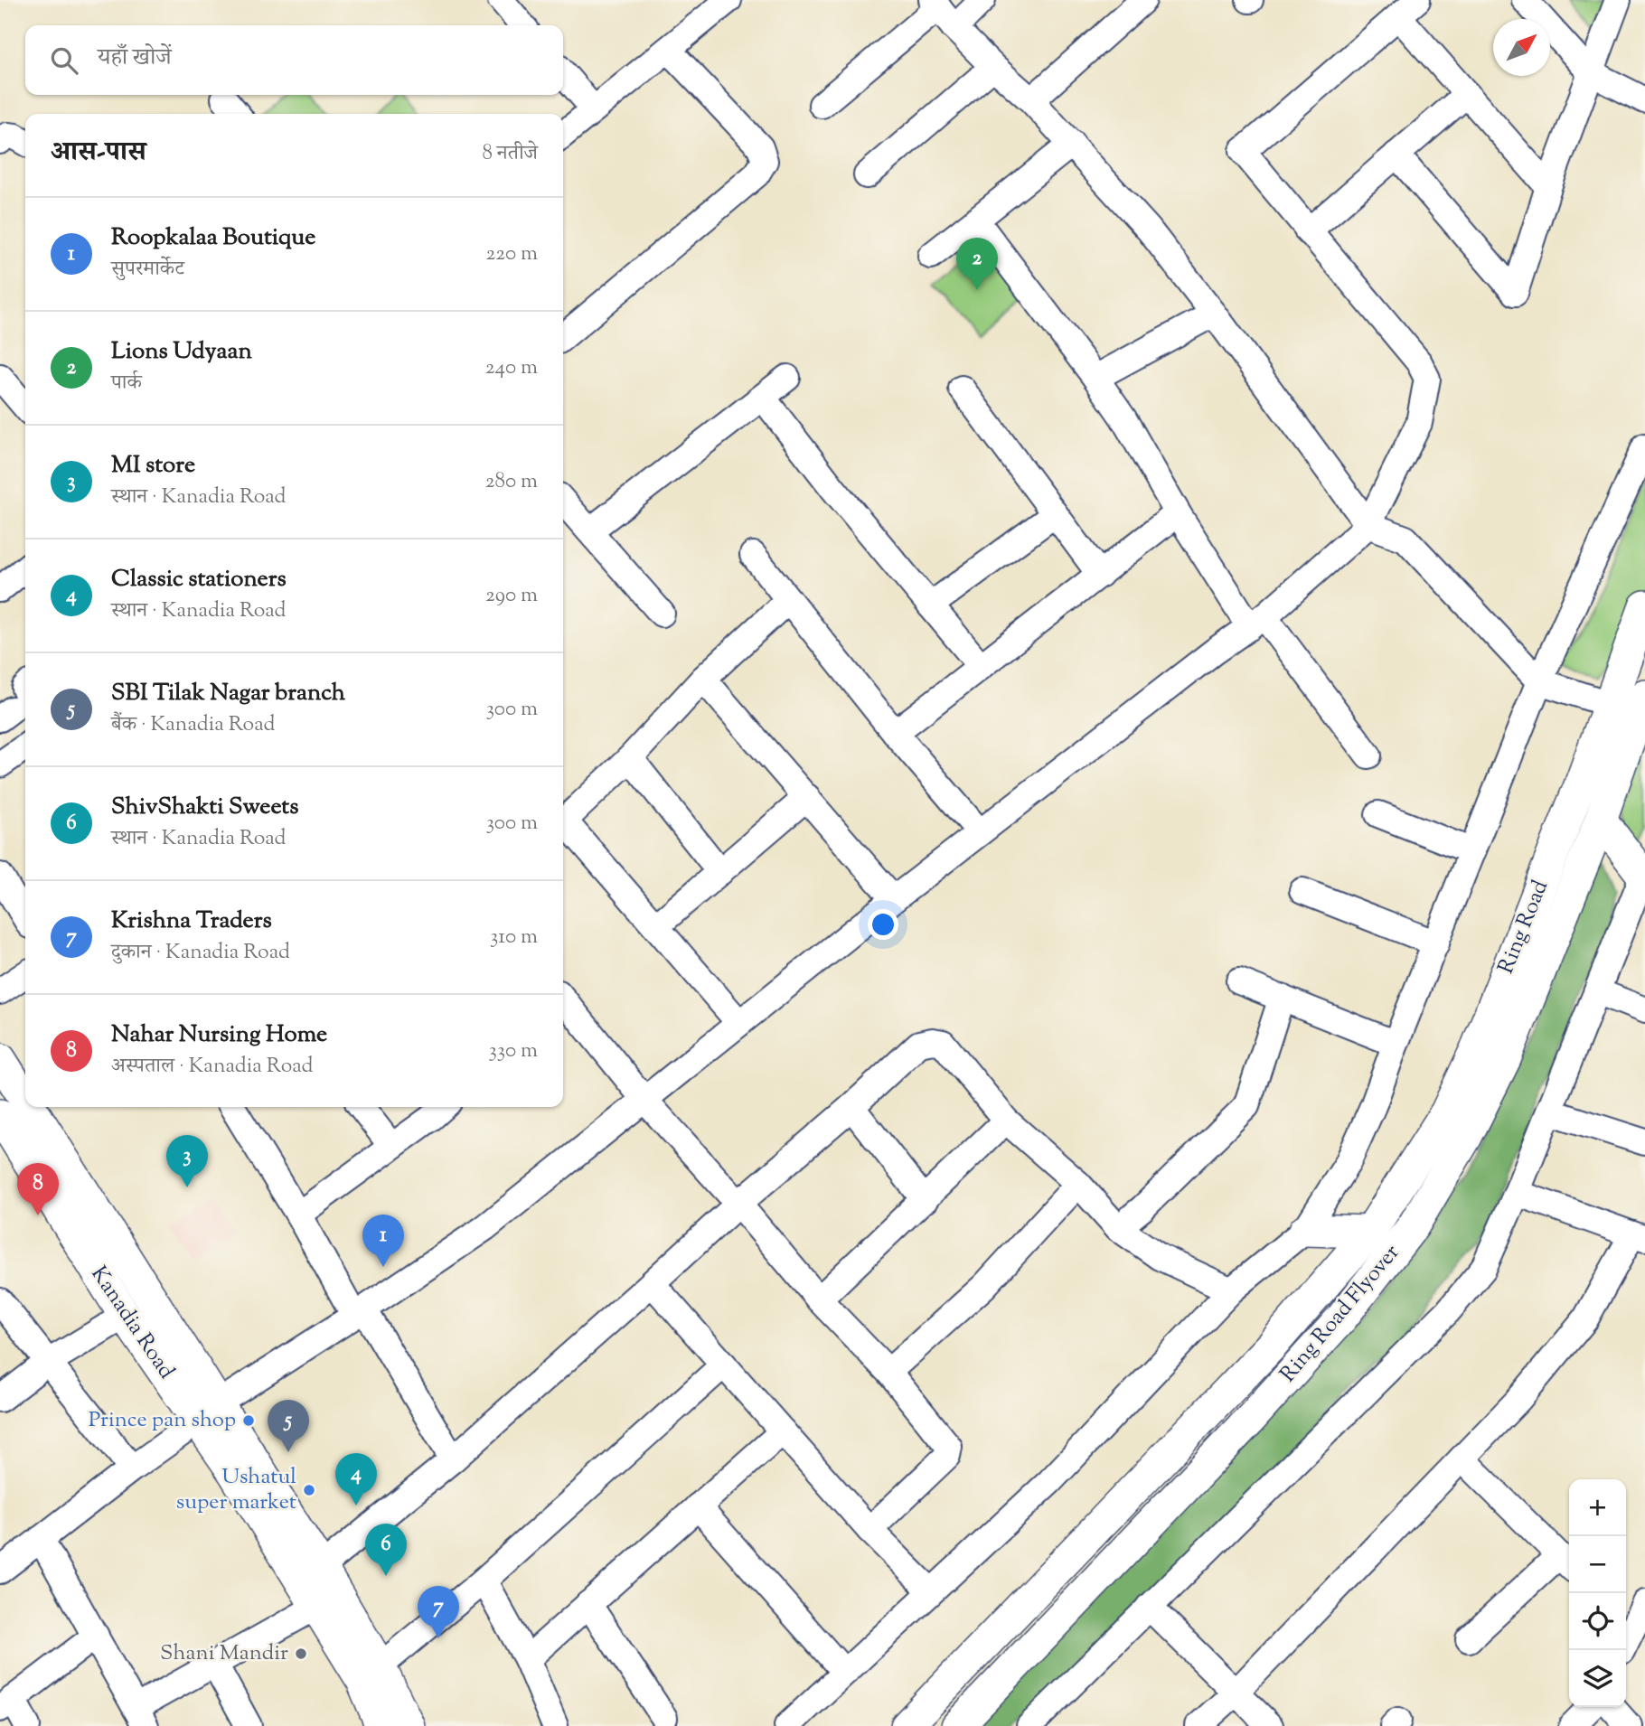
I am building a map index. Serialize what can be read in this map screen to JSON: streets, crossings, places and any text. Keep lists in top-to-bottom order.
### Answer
{
  "streets": {
    "main road": ["Ring Road", "Ring Road Flyover", "Kanadia Road"]
  },
  "crossings": [
    ["Ring Road", "Ring Road Flyover"]
  ],
  "places": ["Prince pan shop", "Ushatul super market", "Shani Mandir"],
  "north": "top right",
  "page": {
    "search": "यहाँ खोजें",
    "heading": ["आस-पास", "8 नतीजे"],
    "list": [
      {
        "mark": "1",
        "name": "Roopkalaa Boutique",
        "note": "सुपरमार्केट",
        "value": "220 m"
      },
      {
        "mark": "2",
        "name": "Lions Udyaan",
        "note": "पार्क",
        "value": "240 m"
      },
      {
        "mark": "3",
        "name": "MI store",
        "note": "स्थान · Kanadia Road",
        "value": "280 m"
      },
      {
        "mark": "4",
        "name": "Classic stationers",
        "note": "स्थान · Kanadia Road",
        "value": "290 m"
      },
      {
        "mark": "5",
        "name": "SBI Tilak Nagar branch",
        "note": "बैंक · Kanadia Road",
        "value": "300 m"
      },
      {
        "mark": "6",
        "name": "ShivShakti Sweets",
        "note": "स्थान · Kanadia Road",
        "value": "300 m"
      },
      {
        "mark": "7",
        "name": "Krishna Traders",
        "note": "दुकान · Kanadia Road",
        "value": "310 m"
      },
      {
        "mark": "8",
        "name": "Nahar Nursing Home",
        "note": "अस्पताल · Kanadia Road",
        "value": "330 m"
      }
    ],
    "pins": [
      "2",
      "3",
      "8",
      "1",
      "5",
      "4",
      "6",
      "7"
    ],
    "map_buttons": ["+", "−"]
  }
}
